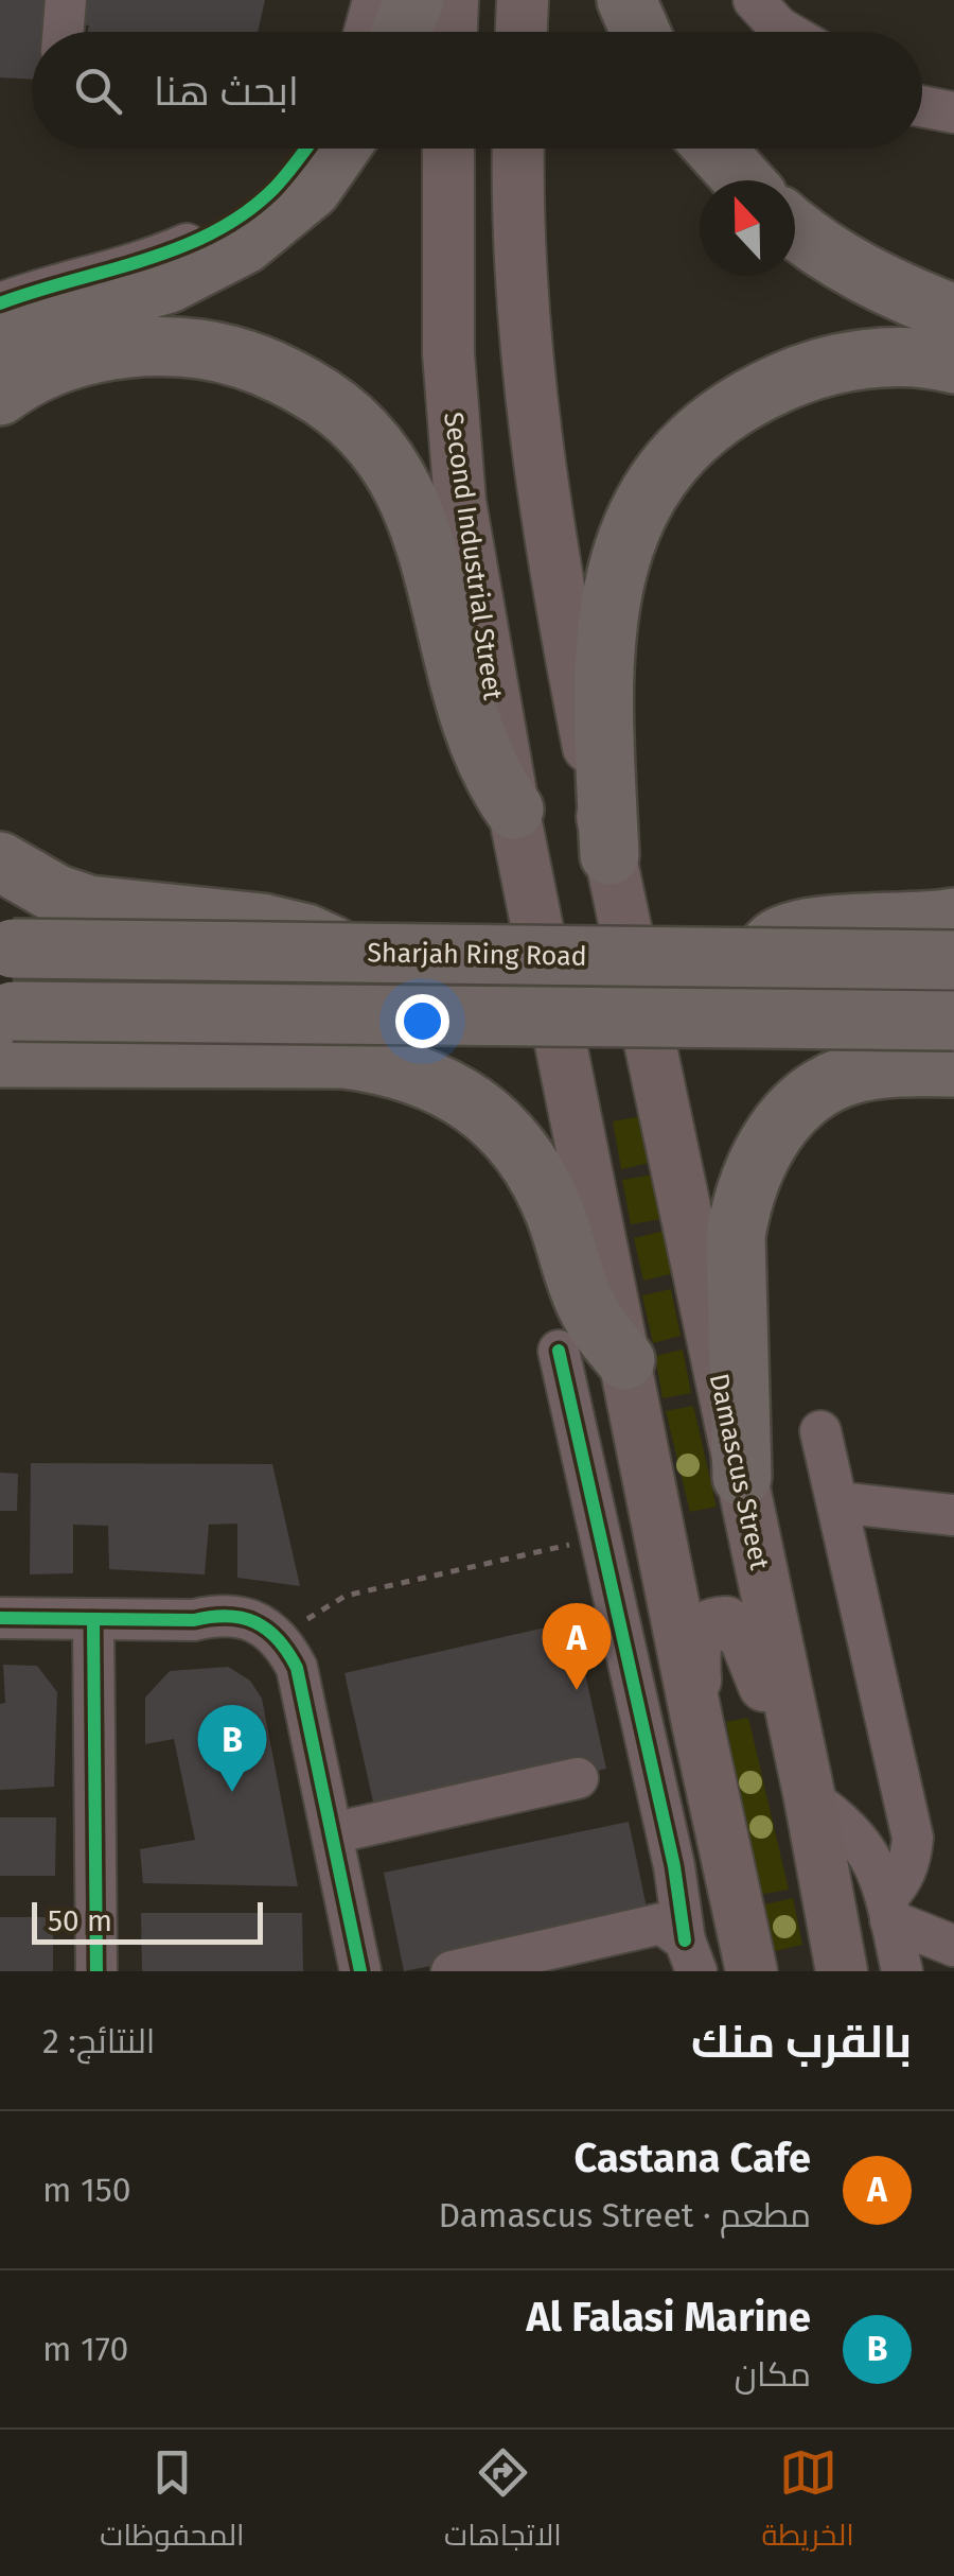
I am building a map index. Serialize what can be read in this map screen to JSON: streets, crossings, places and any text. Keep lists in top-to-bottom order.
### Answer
{
  "streets": {
    "highway": ["Sharjah Ring Road"],
    "main road": ["Second Industrial Street", "Damascus Street"]
  },
  "scale_bar": "50 m",
  "north": "top",
  "page": {
    "search": "ابحث هنا",
    "pins": ["A", "B"],
    "scale": "50 m",
    "heading": ["بالقرب منك", "النتائج: 2"],
    "list": [
      {
        "mark": "A",
        "name": "Castana Cafe",
        "note": "مطعم · Damascus Street",
        "value": "150 m"
      },
      {
        "mark": "B",
        "name": "Al Falasi Marine",
        "note": "مكان",
        "value": "170 m"
      }
    ],
    "nav": ["الخريطة", "الاتجاهات", "المحفوظات"]
  }
}
